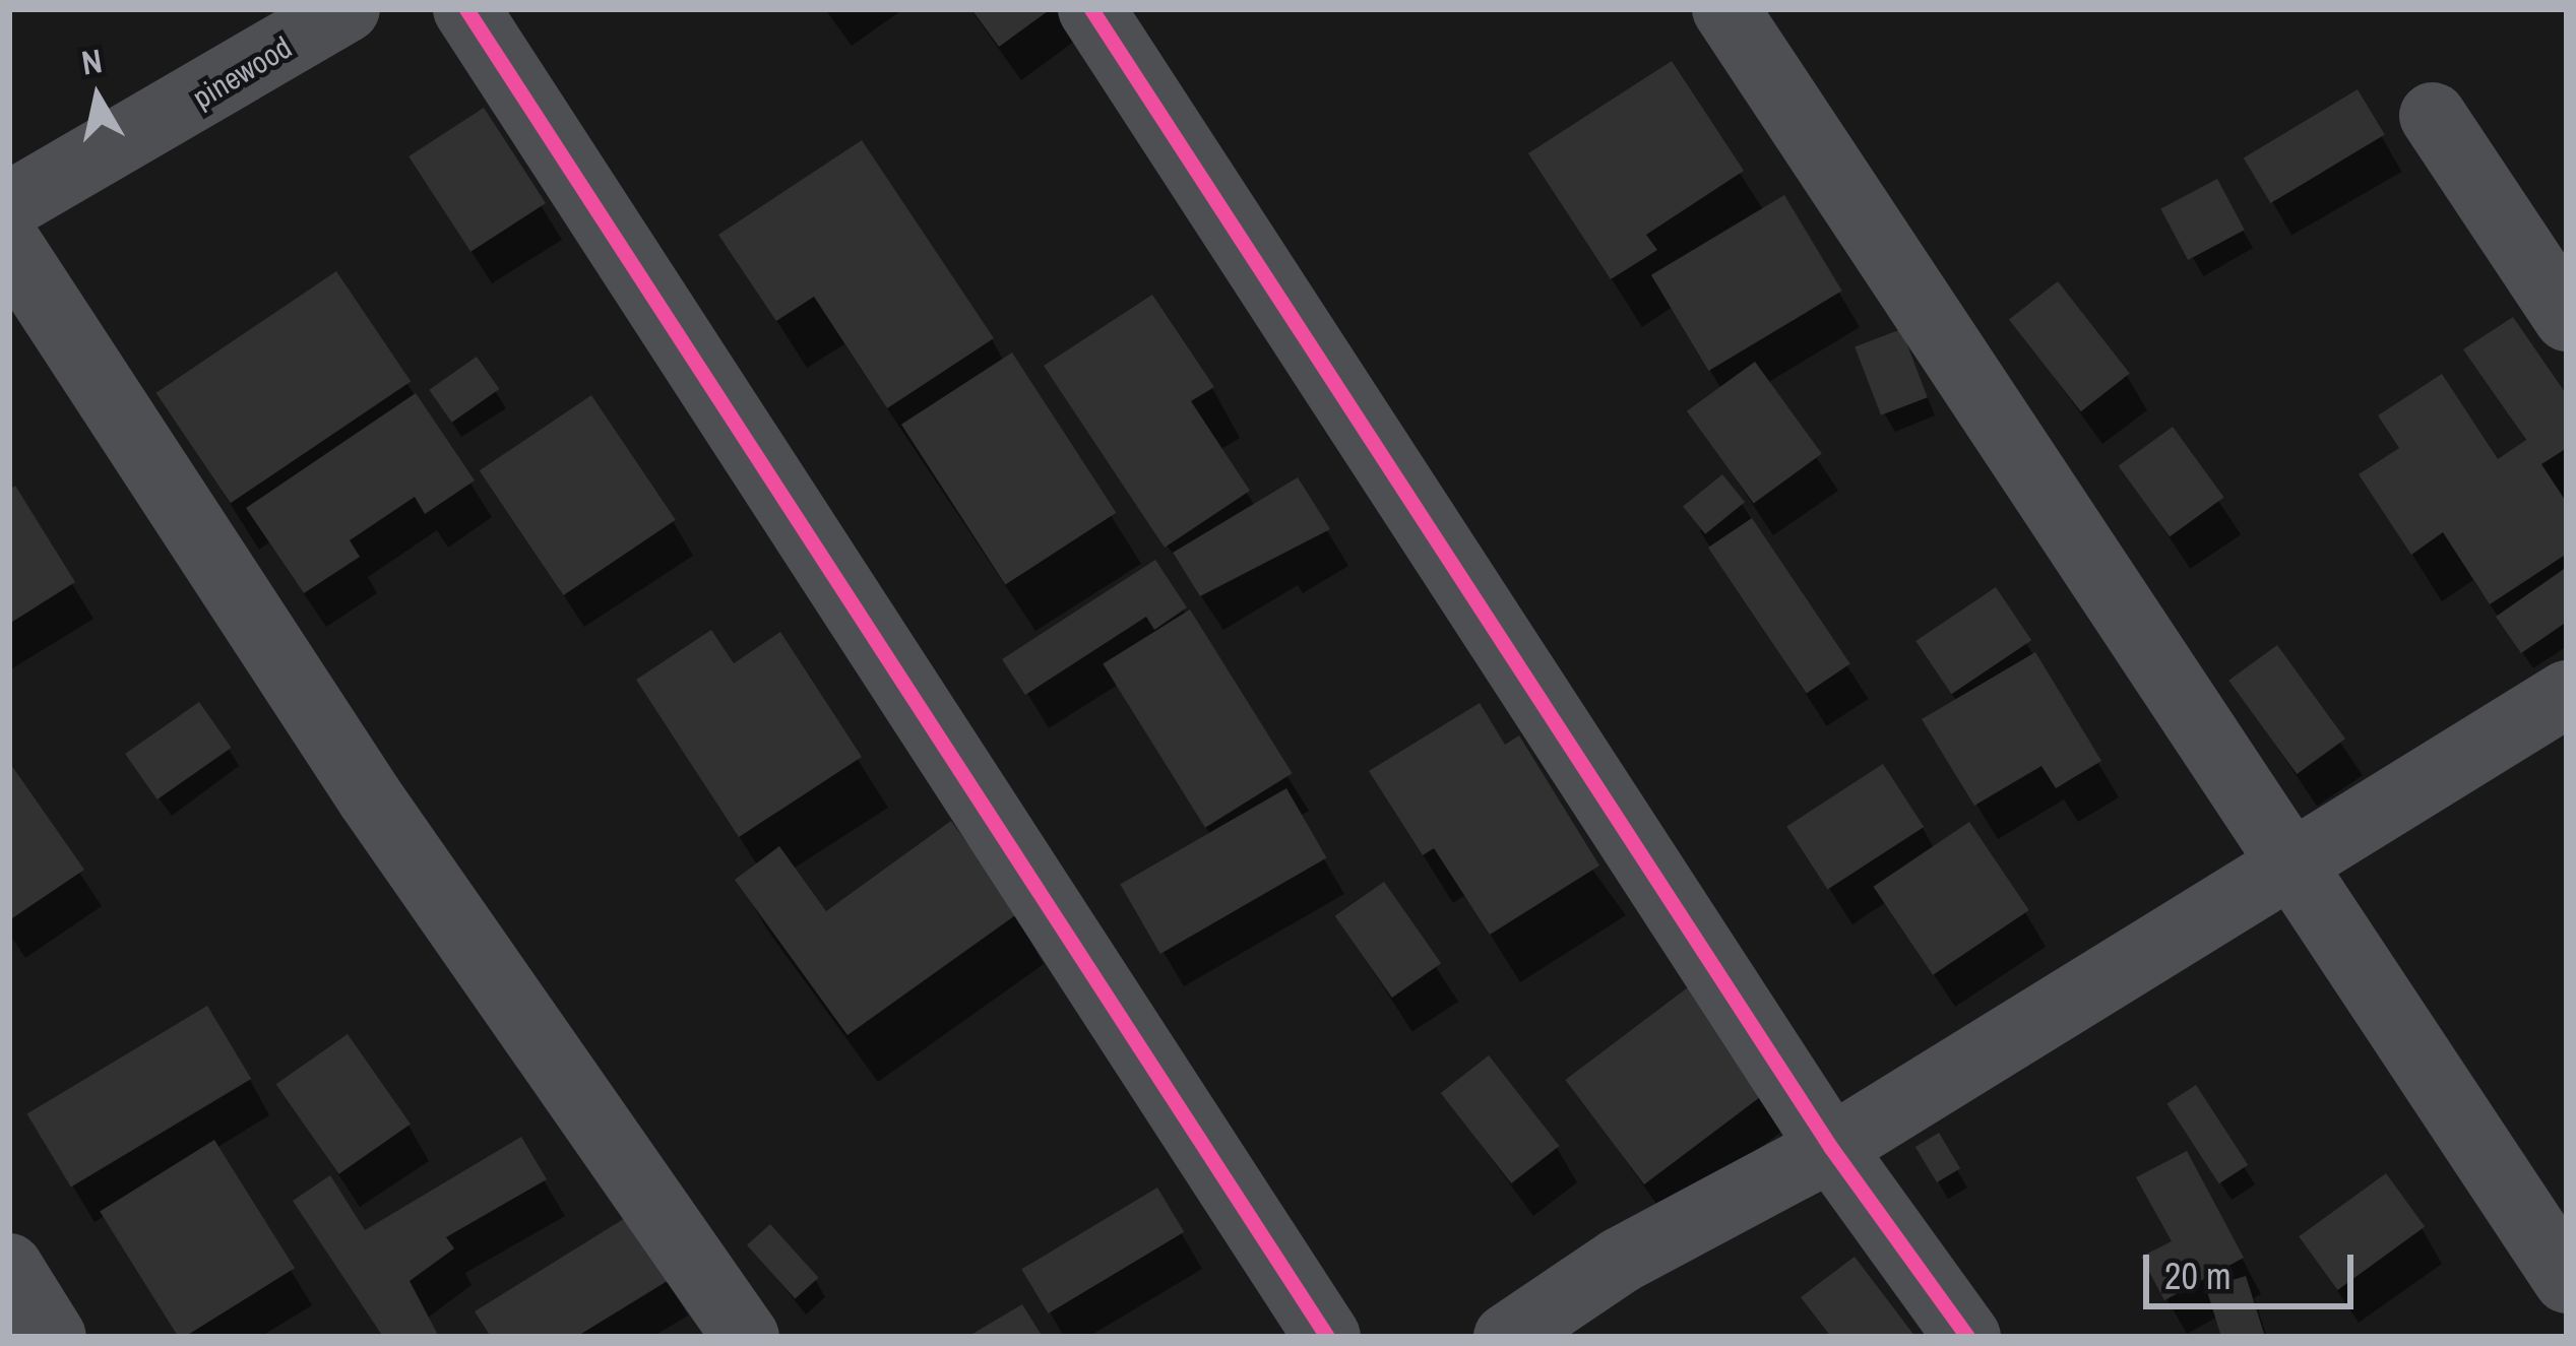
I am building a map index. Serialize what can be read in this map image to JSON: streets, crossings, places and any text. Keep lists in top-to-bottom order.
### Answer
{
  "streets": {
    "street": ["pinewood"]
  },
  "scale_bar": "20 m",
  "north": "top"
}
